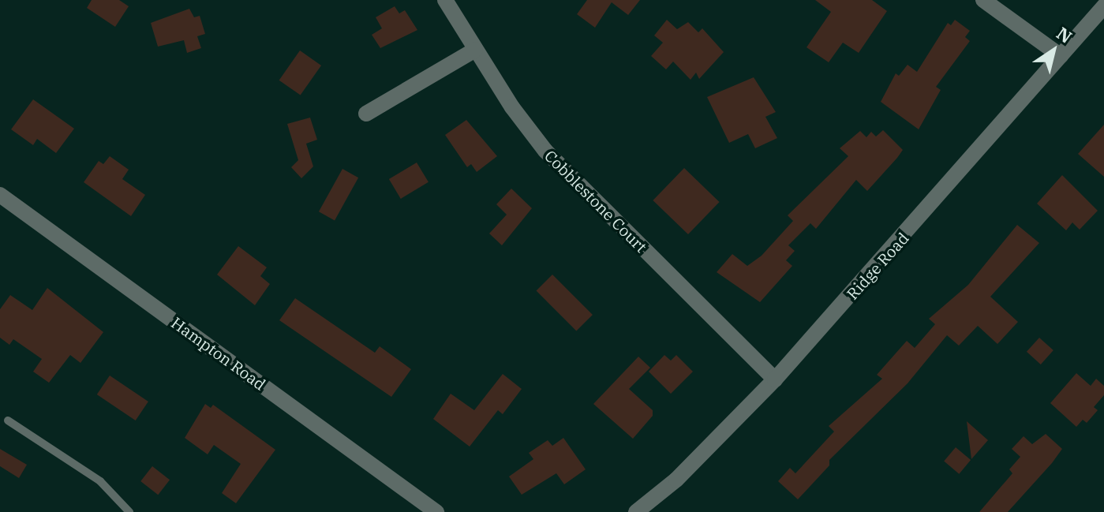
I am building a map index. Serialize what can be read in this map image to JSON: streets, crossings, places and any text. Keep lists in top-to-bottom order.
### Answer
{
  "streets": {
    "street": ["Cobblestone Court", "Ridge Road", "Hampton Road"]
  },
  "crossings": [
    ["Cobblestone Court", "Ridge Road"]
  ],
  "north": "top right"
}
